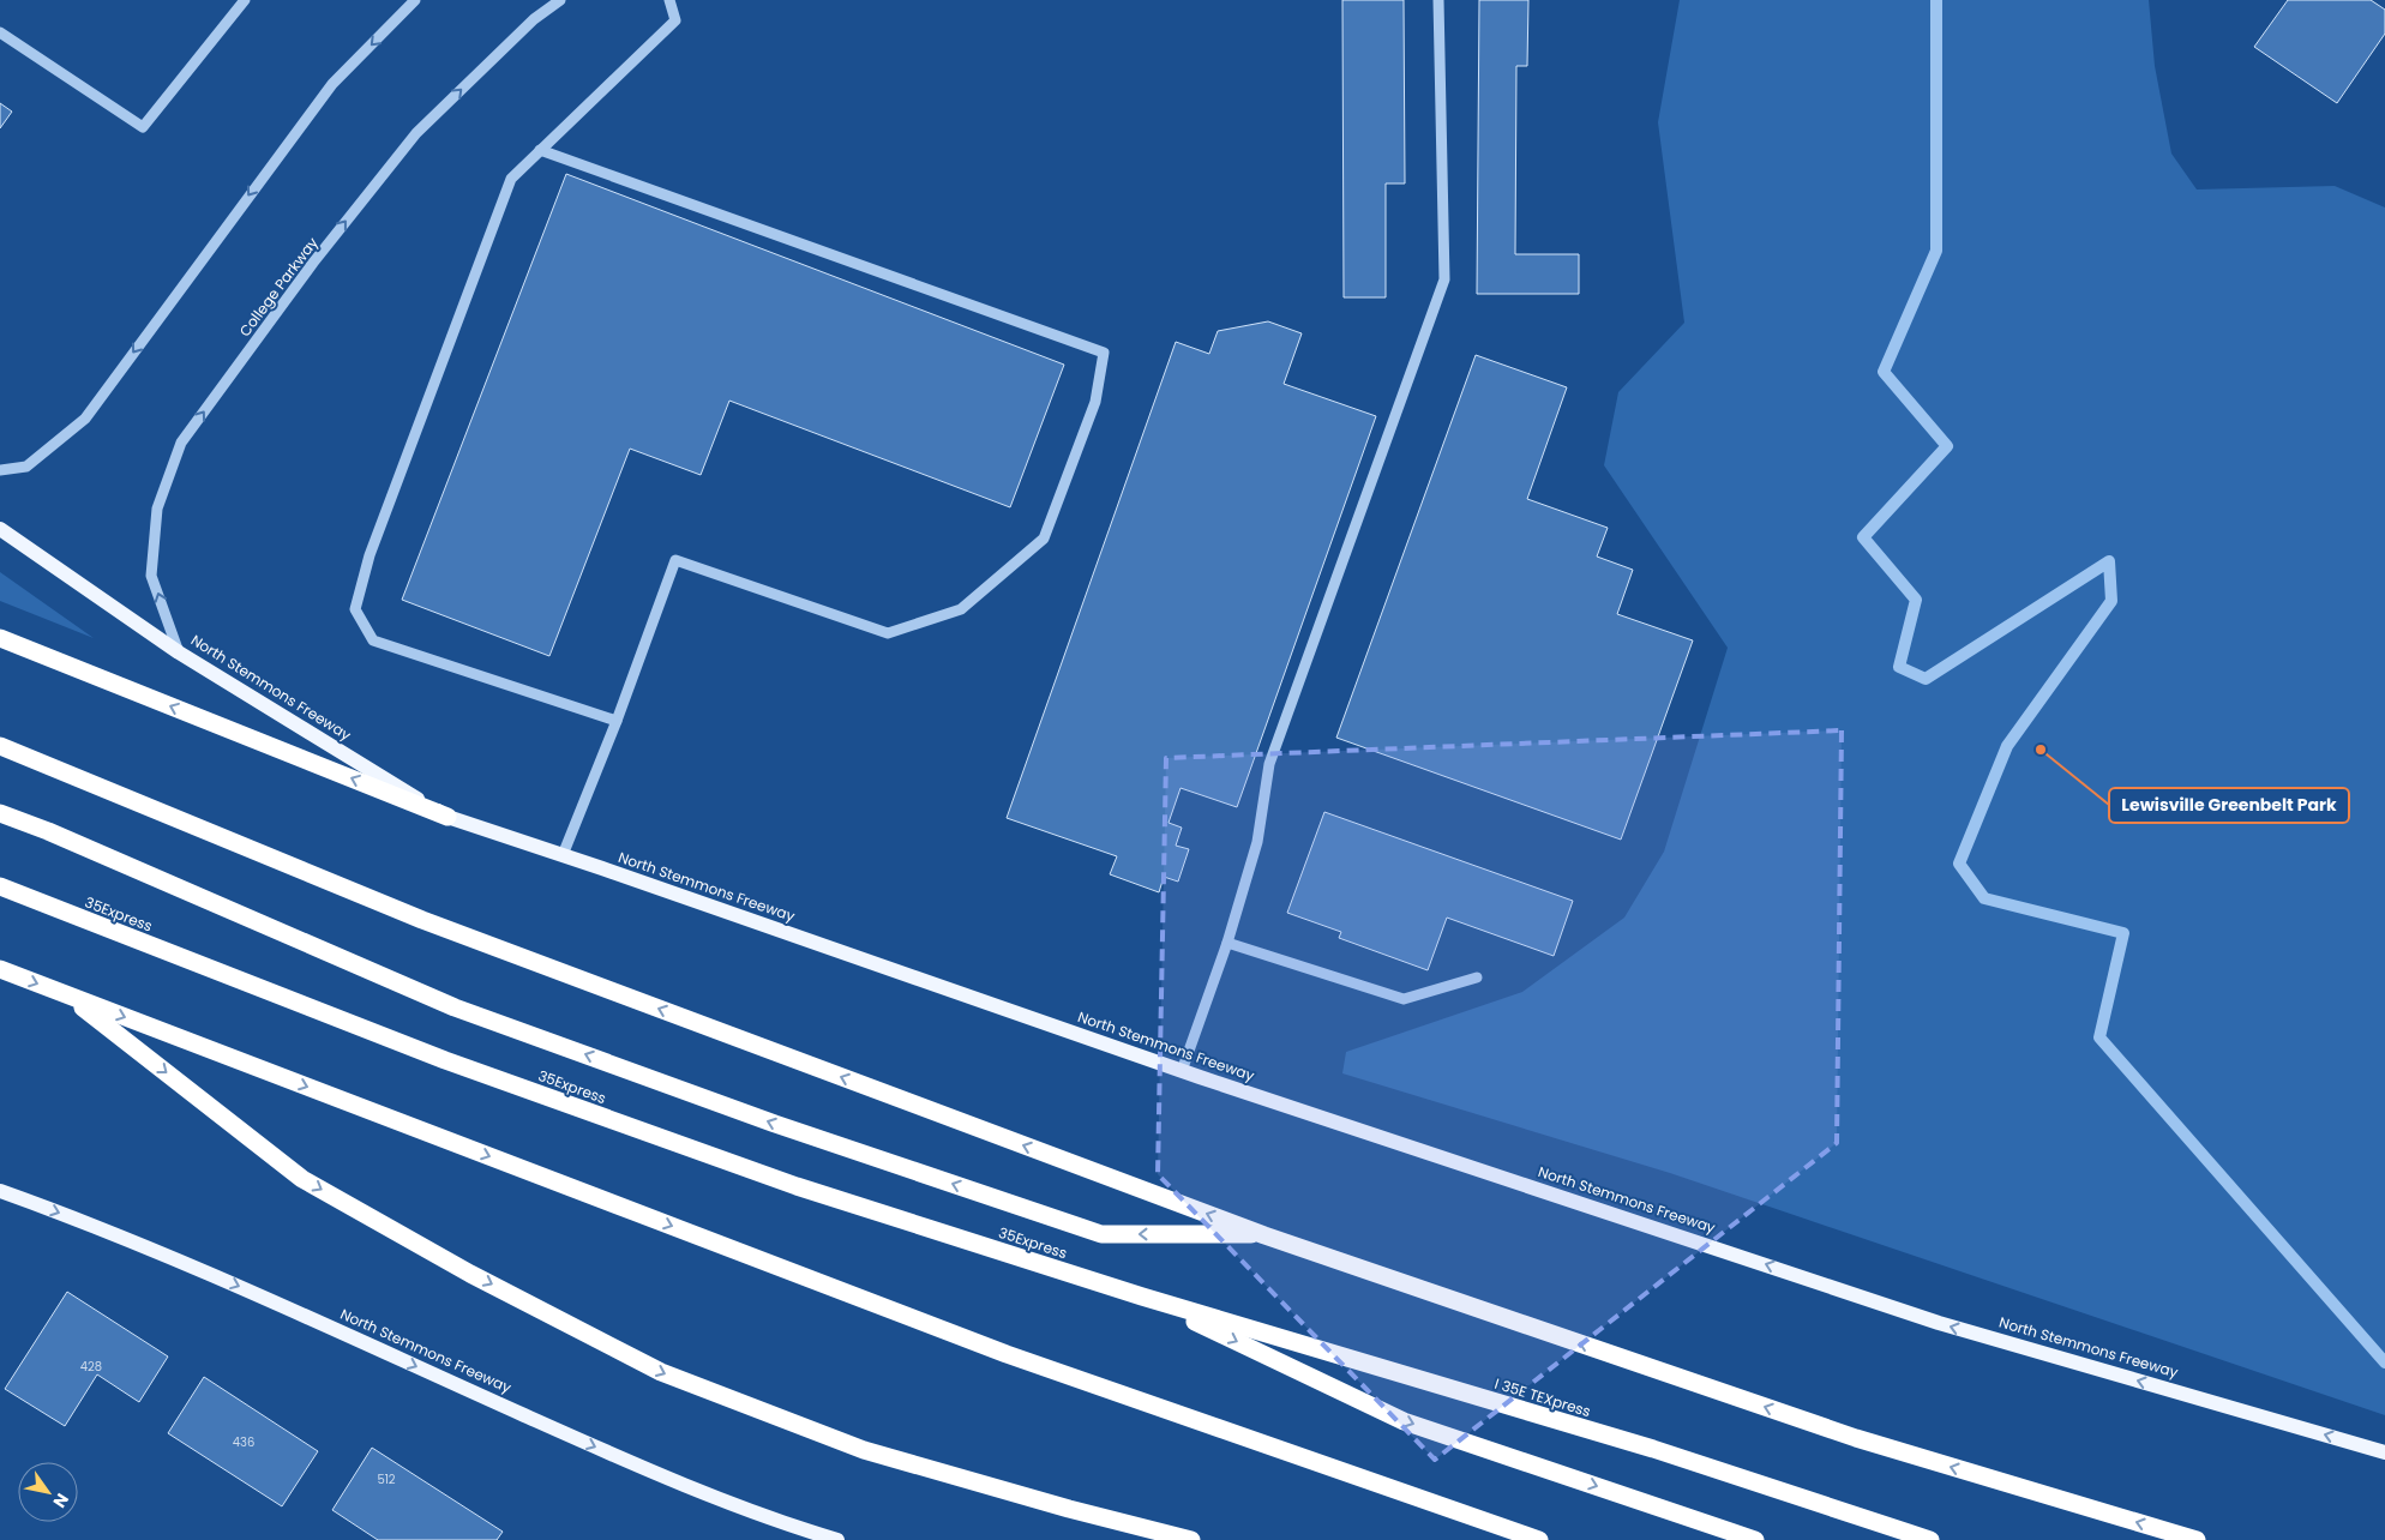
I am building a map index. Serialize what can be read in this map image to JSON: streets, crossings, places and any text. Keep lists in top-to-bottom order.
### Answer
{
  "streets": {
    "highway": ["35Express", "I 35E TEXpress"],
    "main road": ["North Stemmons Freeway"],
    "street": ["College Parkway"]
  },
  "crossings": [
    ["College Parkway", "North Stemmons Freeway"],
    ["35Express", "I 35E TEXpress"]
  ],
  "places": ["Lewisville Greenbelt Park"],
  "house_numbers": ["428", "436", "512"],
  "north": "bottom right"
}
